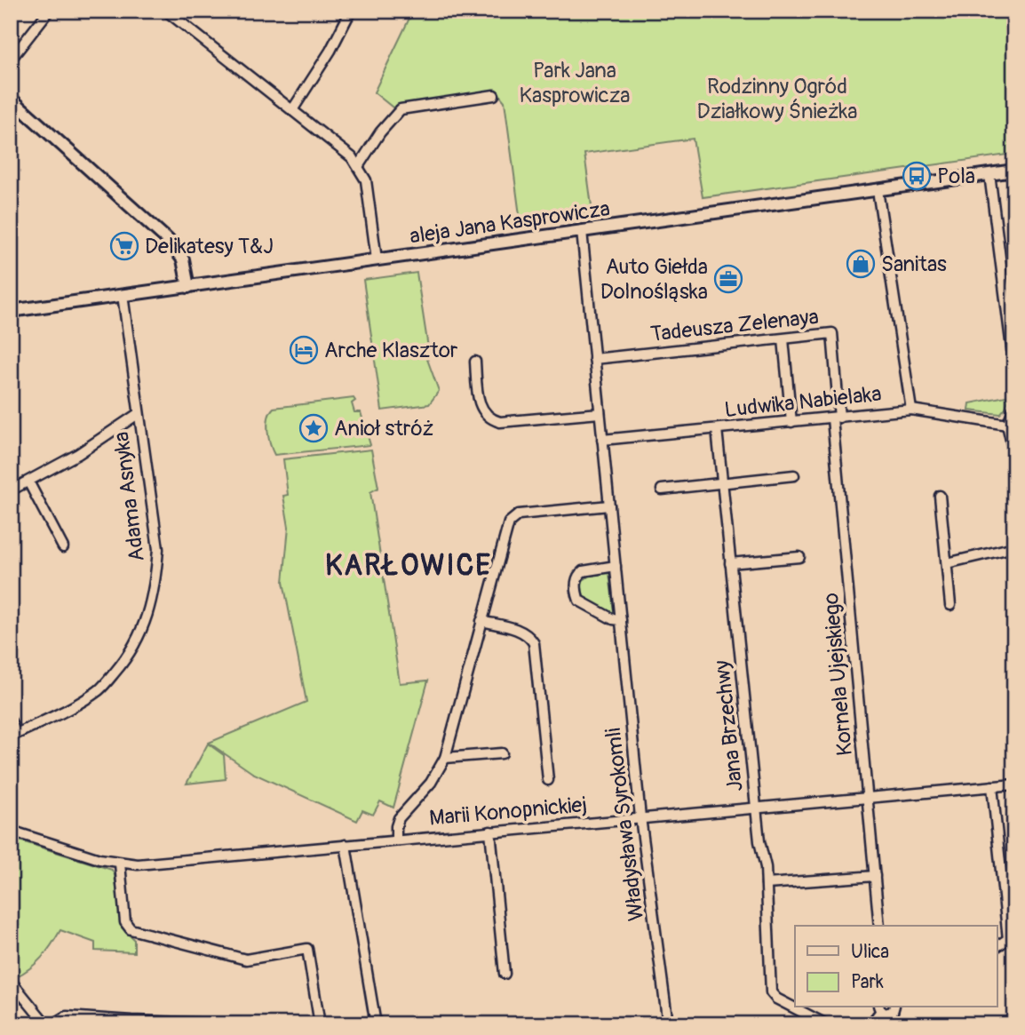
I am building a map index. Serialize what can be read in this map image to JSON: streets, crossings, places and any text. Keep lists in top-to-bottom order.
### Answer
{
  "streets": {
    "street": [
      "aleja Jana Kasprowicza",
      "Tadeusza Zelenaya",
      "Ludwika Nabielaka",
      "Adama Asnyka",
      "Kornela Ujejskiego",
      "Jana Brzechwy",
      "Marii Konopnickiej",
      "Władysława Syrokomli"
    ]
  },
  "crossings": [
    ["aleja Jana Kasprowicza", "Adama Asnyka"],
    ["aleja Jana Kasprowicza", "Władysława Syrokomli"],
    ["Tadeusza Zelenaya", "Ludwika Nabielaka"],
    ["Tadeusza Zelenaya", "Kornela Ujejskiego"],
    ["Tadeusza Zelenaya", "Władysława Syrokomli"],
    ["Ludwika Nabielaka", "Kornela Ujejskiego"],
    ["Ludwika Nabielaka", "Jana Brzechwy"],
    ["Ludwika Nabielaka", "Władysława Syrokomli"],
    ["Kornela Ujejskiego", "Marii Konopnickiej"],
    ["Jana Brzechwy", "Marii Konopnickiej"],
    ["Marii Konopnickiej", "Władysława Syrokomli"]
  ],
  "districts": ["KARŁOWICE"],
  "parks": ["Park Jana Kasprowicza", "Rodzinny Ogród Działkowy Śnieżka"],
  "places": {
    "bus stop": ["Pola"],
    "supermarket": ["Delikatesy T&J"],
    "shop": ["Sanitas"],
    "office": ["Auto Giełda Dolnośląska"],
    "hotel": ["Arche Klasztor"],
    "place": ["Anioł stróż"]
  },
  "legend": ["Ulica", "Park"]
}
